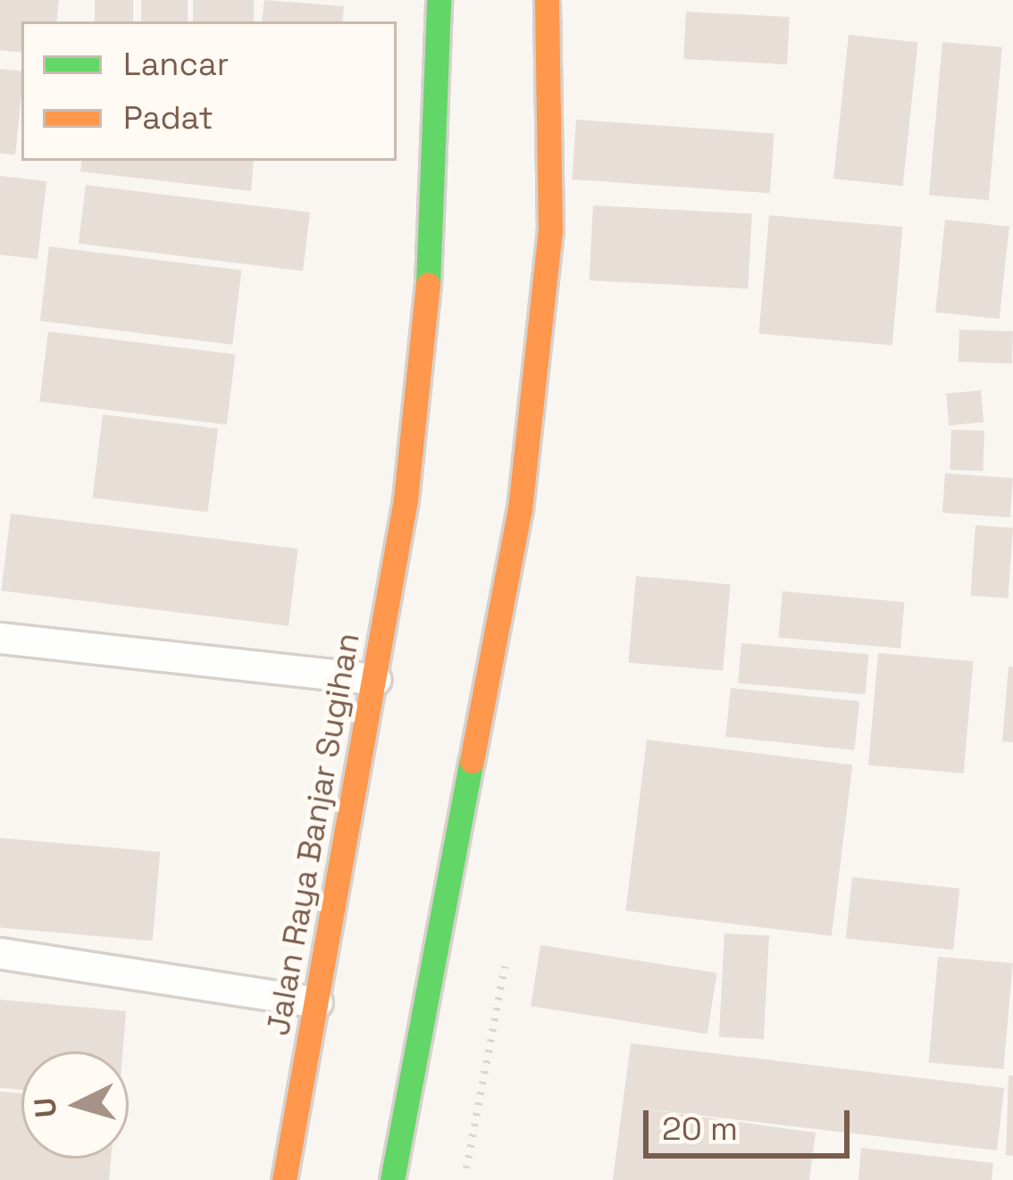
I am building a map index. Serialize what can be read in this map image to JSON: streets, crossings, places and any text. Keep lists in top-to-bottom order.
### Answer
{
  "streets": {
    "main road": ["Jalan Raya Banjar Sugihan"]
  },
  "legend": ["Lancar", "Padat"],
  "scale_bar": "20 m",
  "north": "left"
}
